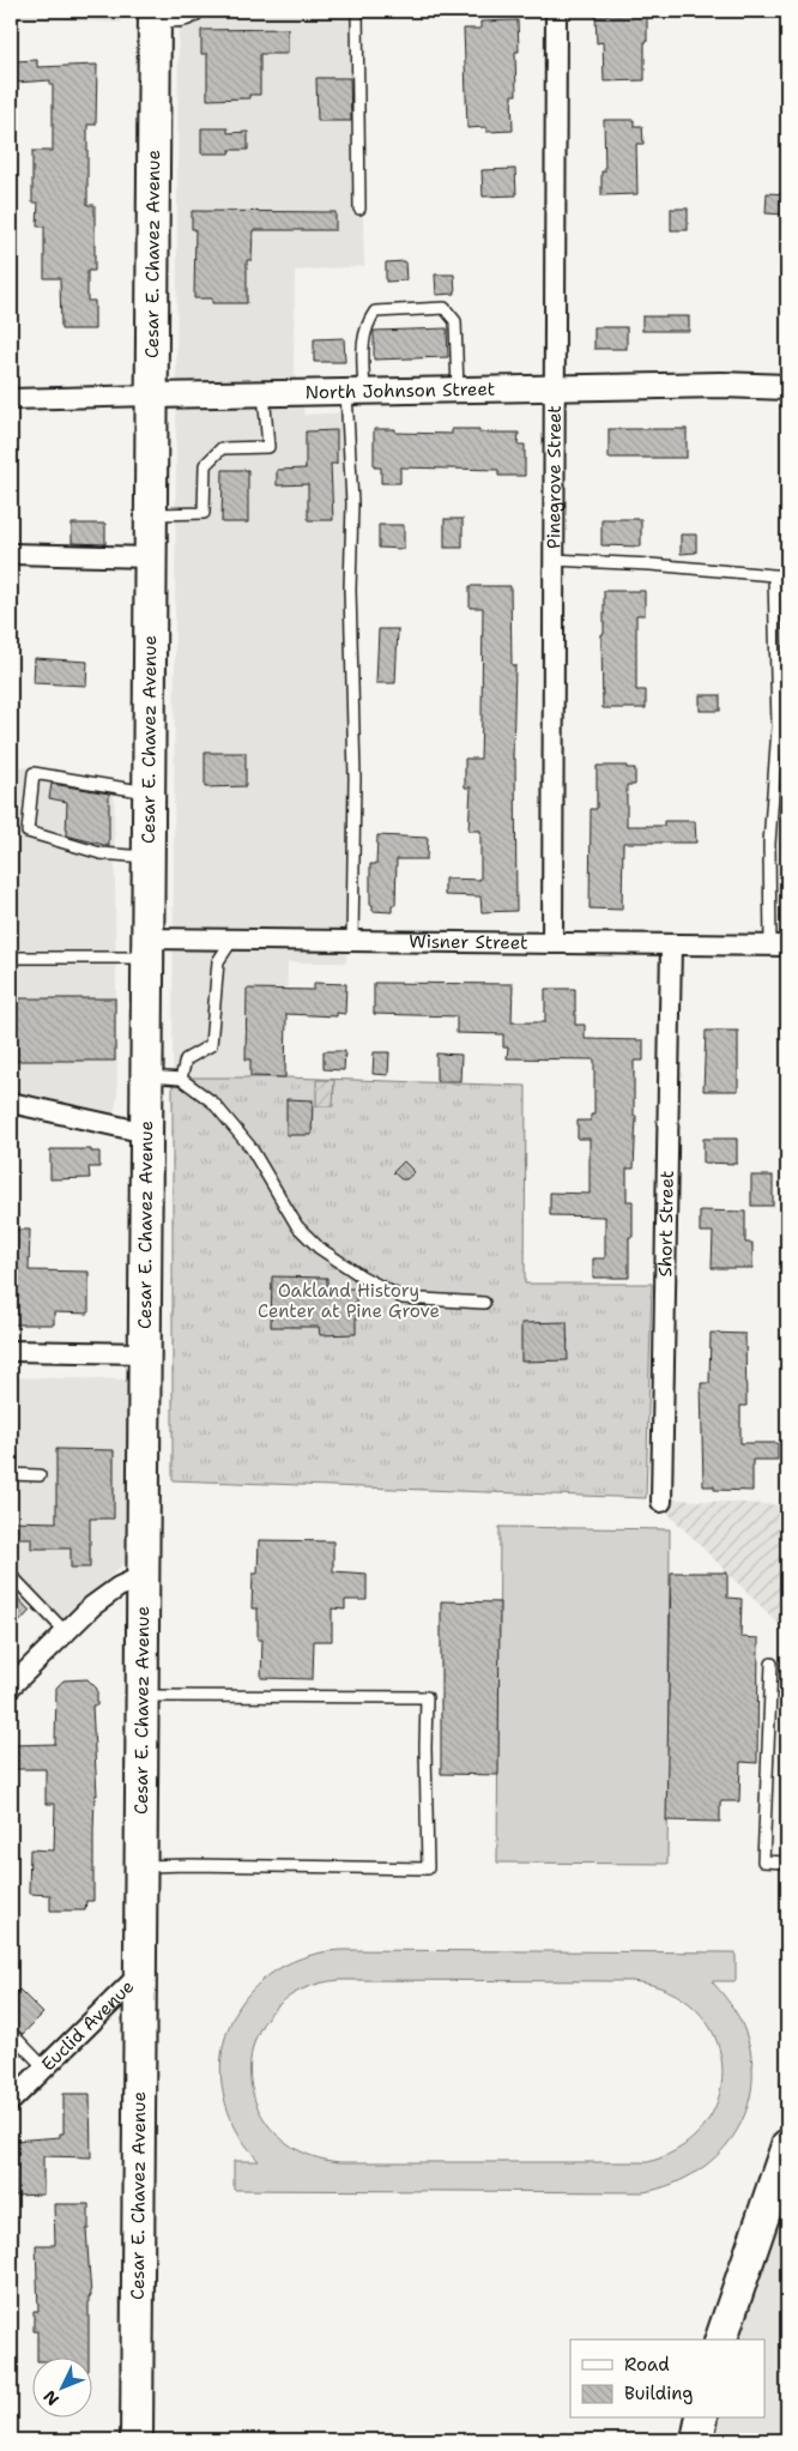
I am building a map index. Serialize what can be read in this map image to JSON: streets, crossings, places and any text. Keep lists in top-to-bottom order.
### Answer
{
  "streets": {
    "main road": ["Cesar E. Chavez Avenue"],
    "street": [
      "North Johnson Street",
      "Pinegrove Street",
      "Wisner Street",
      "Short Street",
      "Euclid Avenue"
    ]
  },
  "crossings": [
    ["Cesar E. Chavez Avenue", "North Johnson Street"],
    ["Cesar E. Chavez Avenue", "Wisner Street"],
    ["Cesar E. Chavez Avenue", "Euclid Avenue"],
    ["North Johnson Street", "Pinegrove Street"],
    ["Pinegrove Street", "Wisner Street"],
    ["Wisner Street", "Short Street"]
  ],
  "parks": ["Oakland History Center at Pine Grove"],
  "legend": ["Road", "Building"],
  "north": "bottom left"
}
